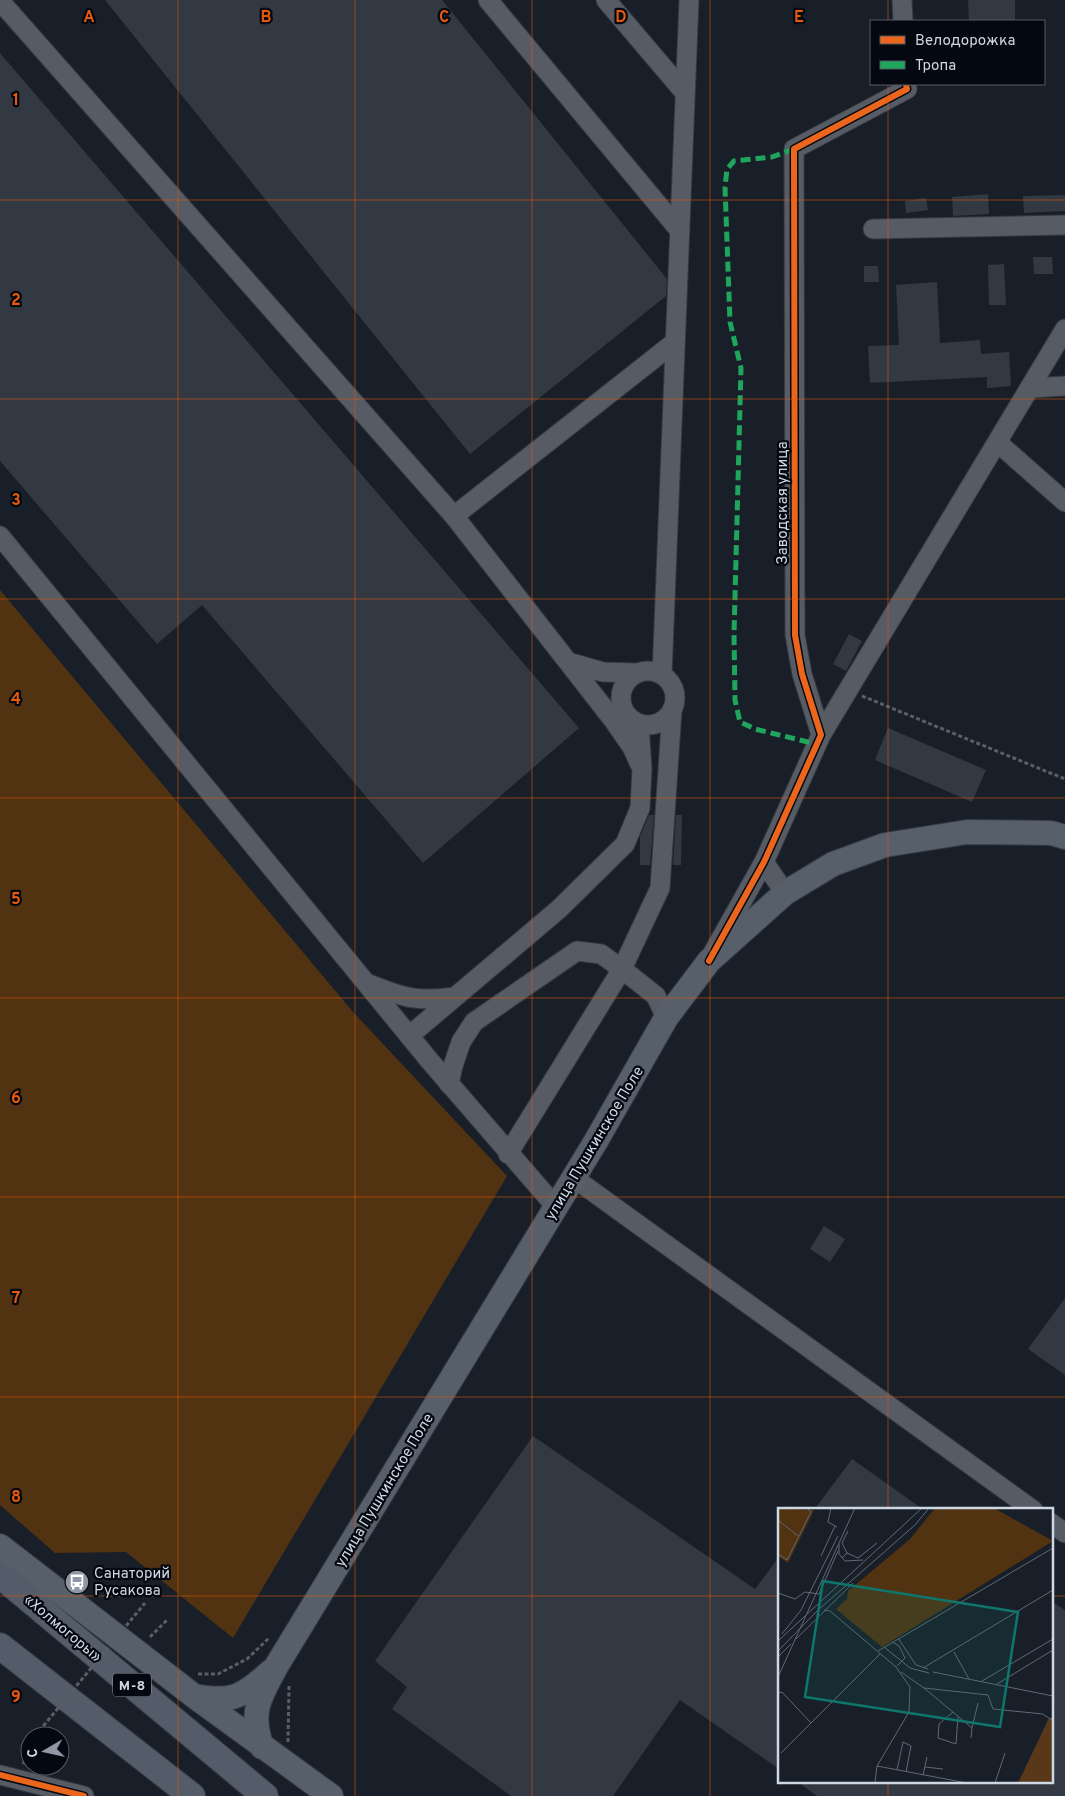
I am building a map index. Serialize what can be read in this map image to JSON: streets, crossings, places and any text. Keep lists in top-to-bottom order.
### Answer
{
  "streets": {
    "highway": ["«Холмогоры»", "М-8"],
    "main road": ["улица Пушкинское Поле"],
    "street": ["Заводская улица"]
  },
  "places": {
    "bus stop": ["Санаторий Русакова"]
  },
  "legend": ["Велодорожка", "Тропа"],
  "north": "left",
  "grid": {
    "columns": [
      "A",
      "B",
      "C",
      "D",
      "E"
    ],
    "rows": [
      "1",
      "2",
      "3",
      "4",
      "5",
      "6",
      "7",
      "8",
      "9"
    ]
  }
}
